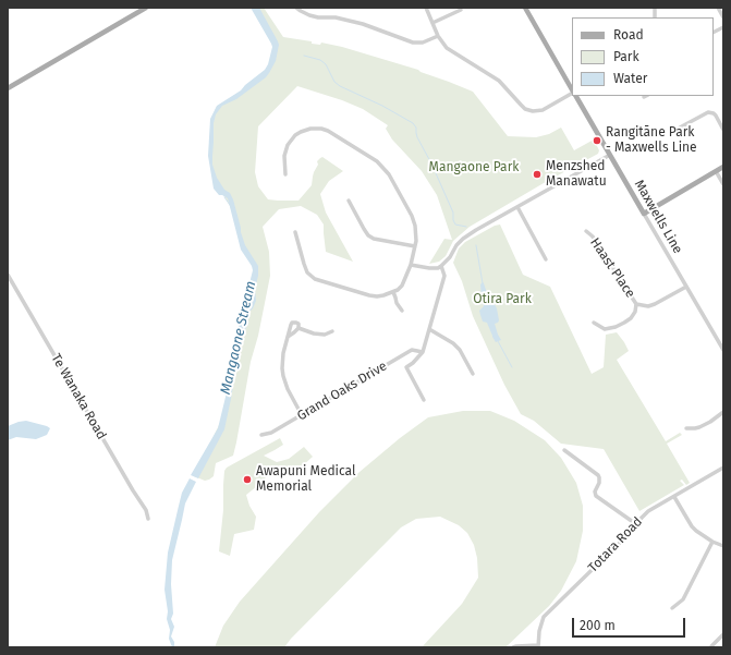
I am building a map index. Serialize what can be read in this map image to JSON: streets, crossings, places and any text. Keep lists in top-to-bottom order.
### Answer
{
  "streets": {
    "main road": ["Maxwells Line"],
    "street": [
      "Haast Place",
      "Grand Oaks Drive",
      "Te Wanaka Road",
      "Totara Road"
    ]
  },
  "crossings": [
    ["Maxwells Line", "Haast Place"]
  ],
  "water": ["Mangaone Stream"],
  "parks": ["Mangaone Park", "Otira Park"],
  "places": ["Rangitāne Park - Maxwells Line", "Menzshed Manawatu", "Awapuni Medical Memorial"],
  "legend": ["Road", "Park", "Water"],
  "scale_bar": "200 m"
}
